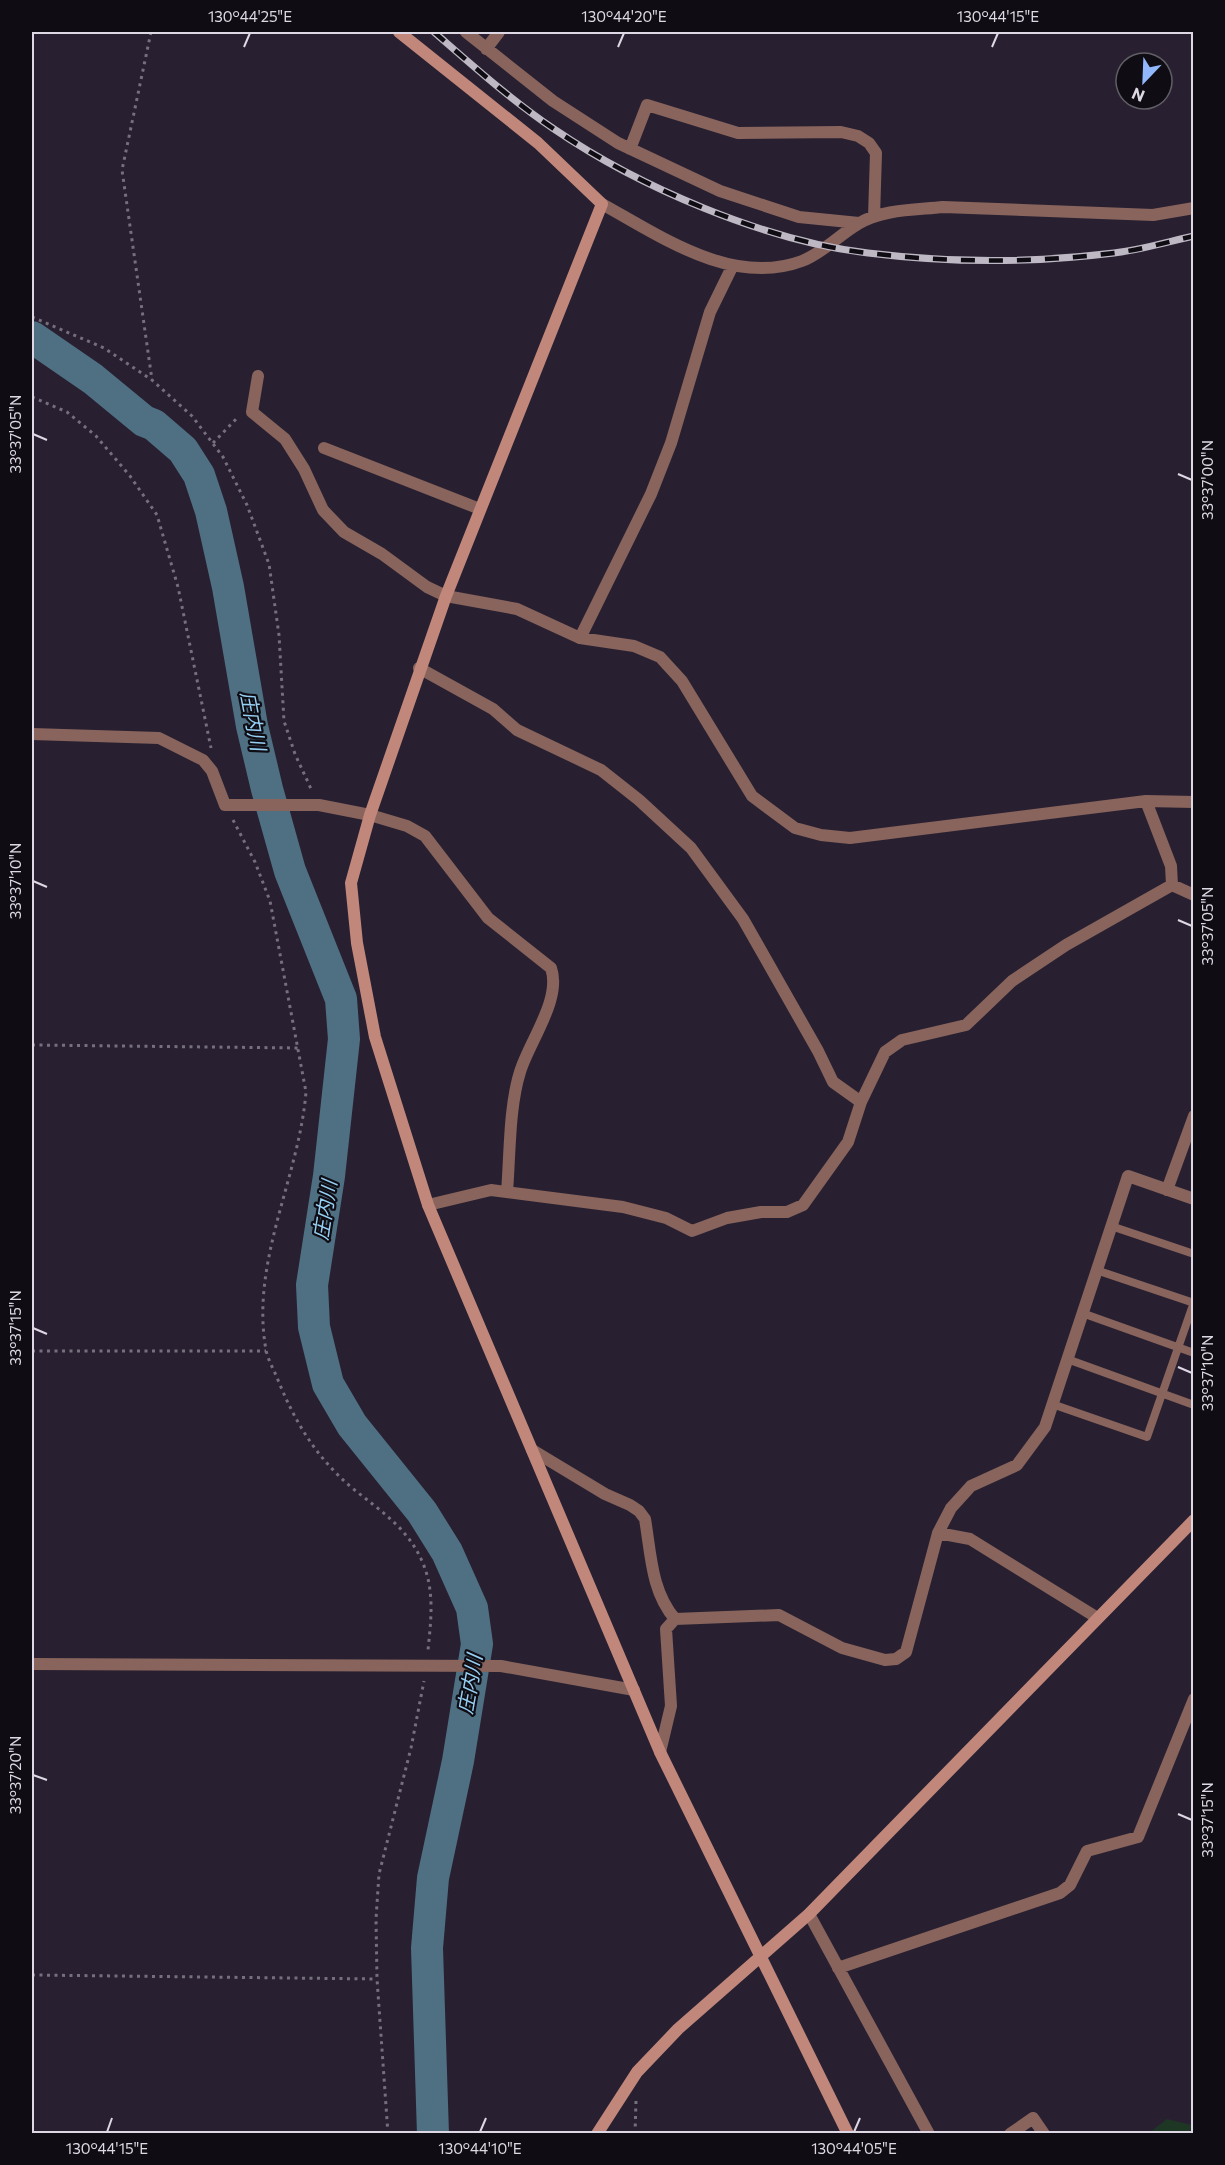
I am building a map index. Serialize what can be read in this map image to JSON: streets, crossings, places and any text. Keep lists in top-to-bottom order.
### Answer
{
  "water": ["庄内川"],
  "north": "bottom left",
  "coordinates": [
    "130°44'25\"E",
    "130°44'20\"E",
    "130°44'15\"E",
    "33°37'05\"N",
    "33°37'00\"N",
    "33°37'10\"N",
    "33°37'15\"N",
    "33°37'20\"N",
    "130°44'10\"E",
    "130°44'05\"E"
  ]
}
